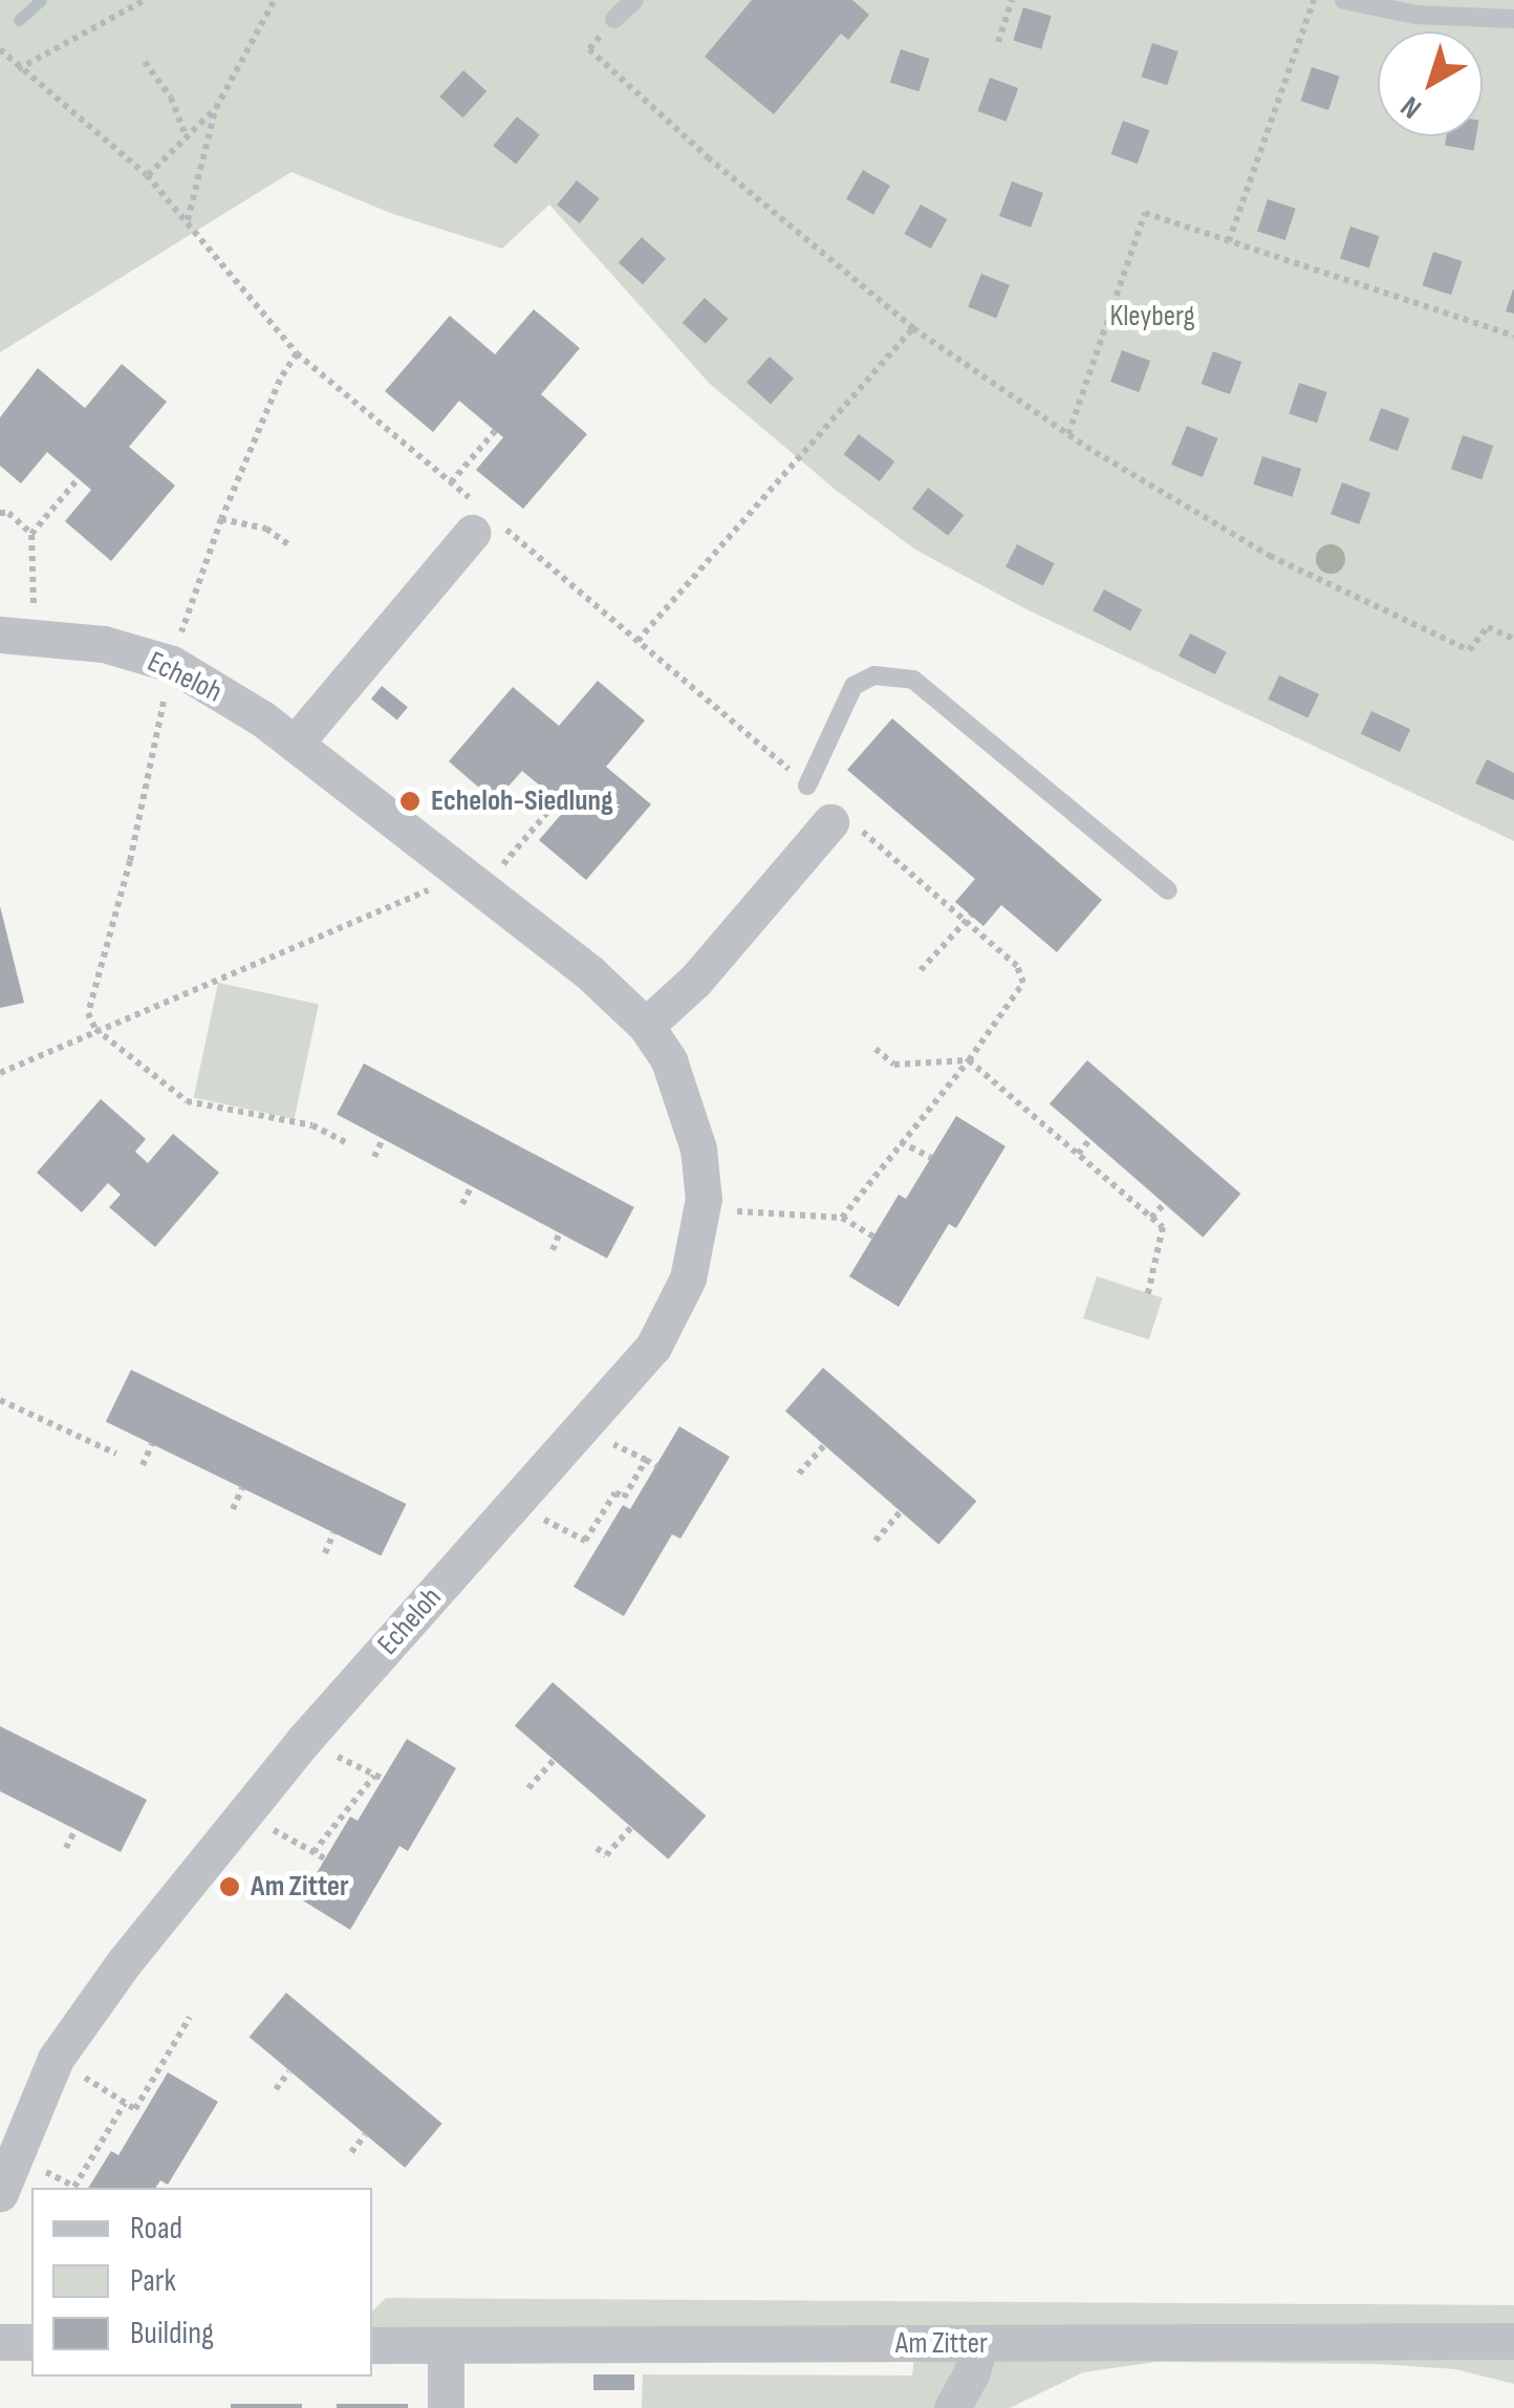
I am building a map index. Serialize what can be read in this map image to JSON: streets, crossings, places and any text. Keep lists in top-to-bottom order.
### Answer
{
  "streets": {
    "street": ["Echeloh", "Am Zitter"]
  },
  "parks": ["Kleyberg"],
  "places": ["Echeloh-Siedlung", "Am Zitter"],
  "legend": ["Road", "Park", "Building"],
  "north": "bottom left"
}
